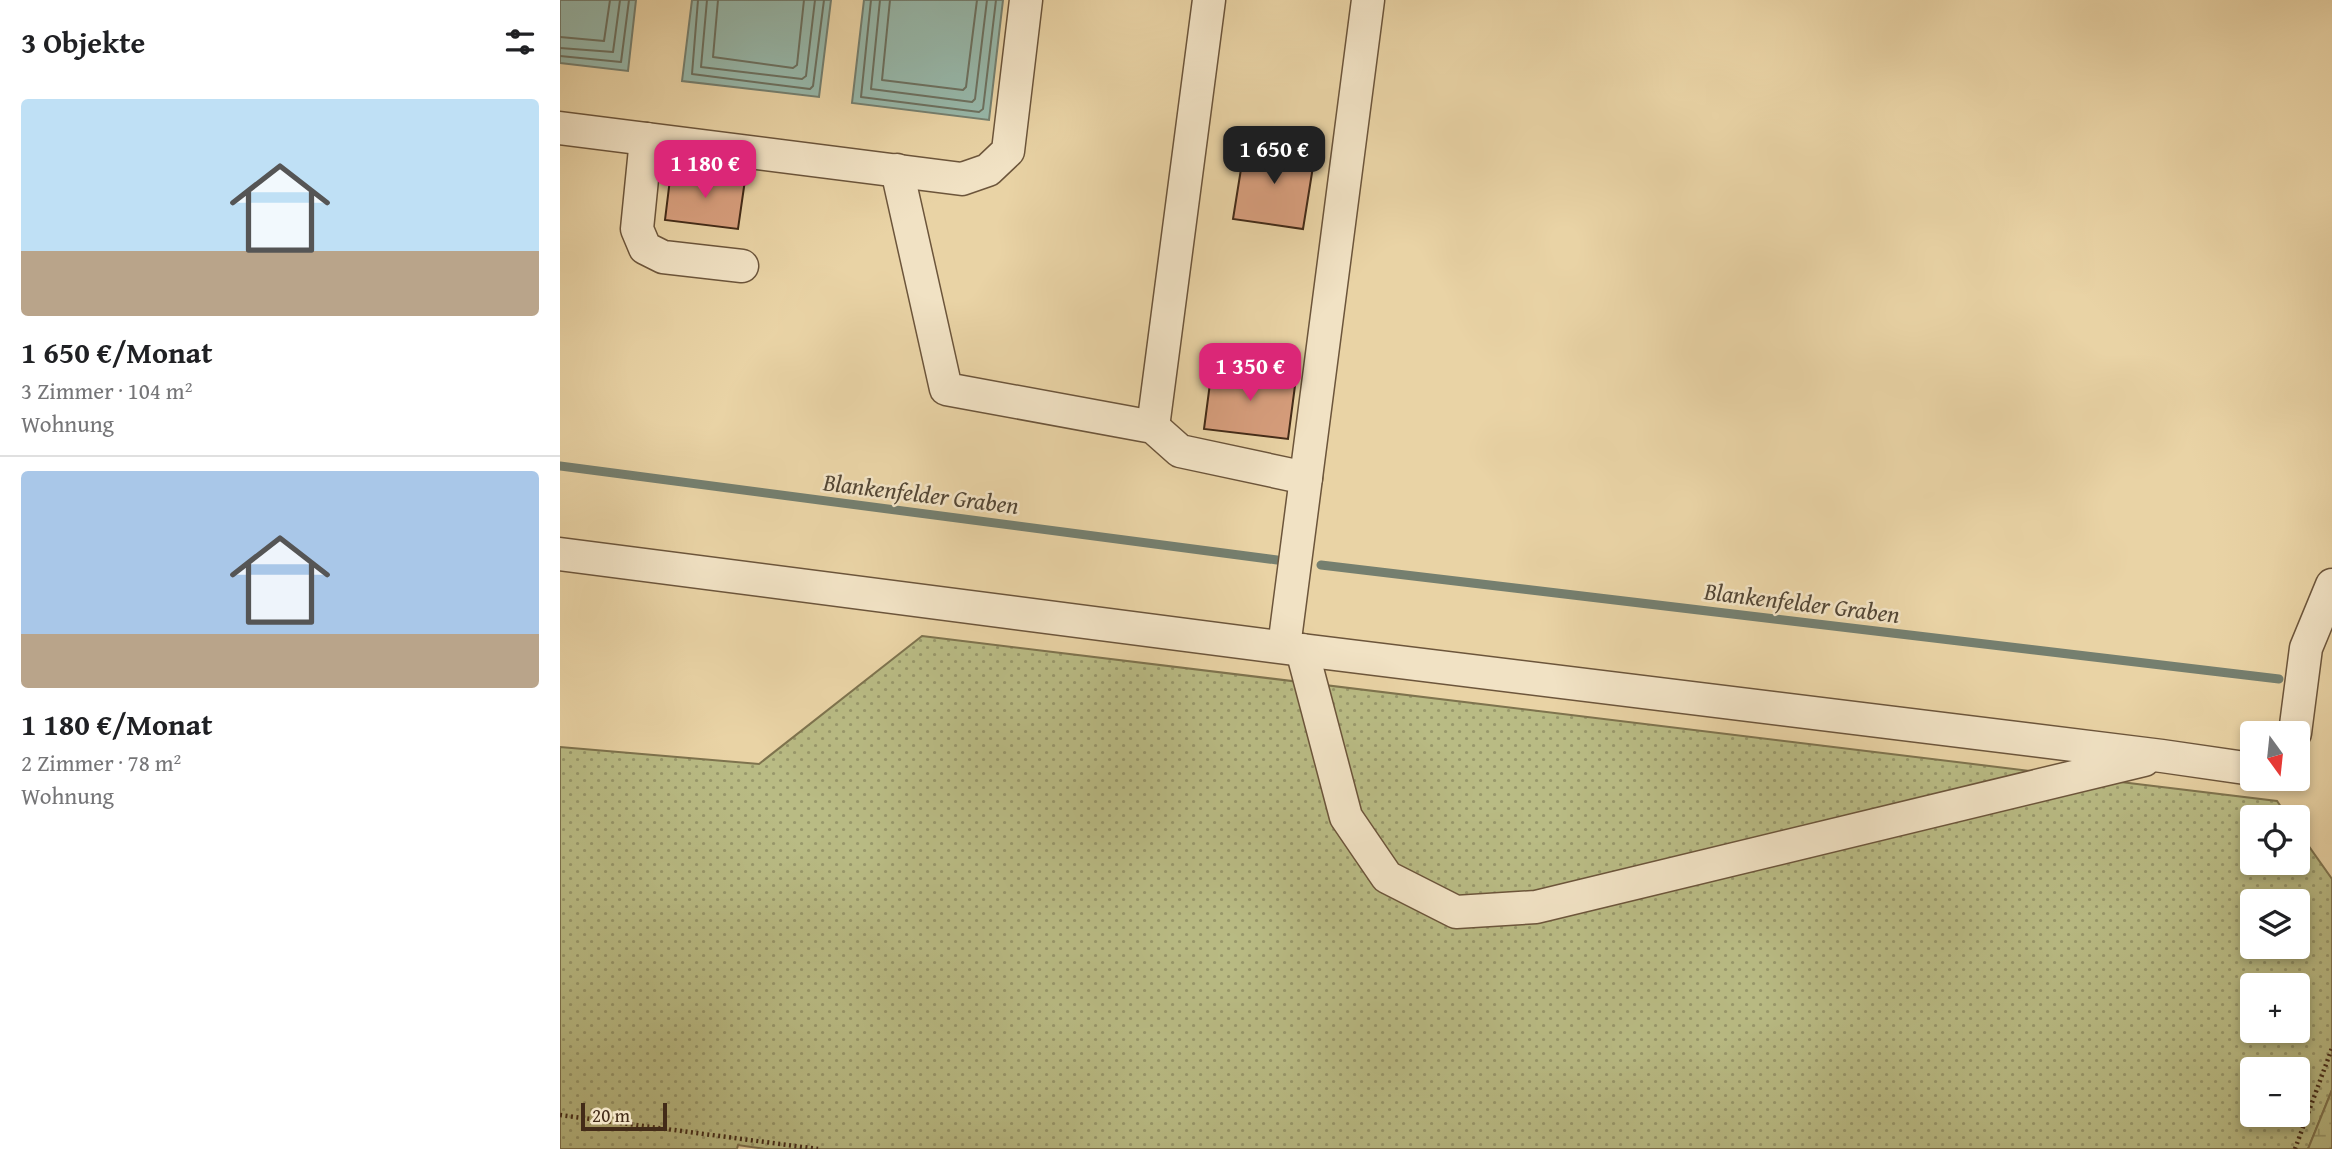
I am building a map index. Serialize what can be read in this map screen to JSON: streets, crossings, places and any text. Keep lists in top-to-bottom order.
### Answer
{
  "water": ["Blankenfelder Graben"],
  "scale_bar": "20 m",
  "north": "bottom",
  "page": {
    "heading": "3 Objekte",
    "list": [
      {
        "name": "1 650 €/Monat",
        "note": "3 Zimmer · 104 m² · Wohnung"
      },
      {
        "name": "1 180 €/Monat",
        "note": "2 Zimmer · 78 m² · Wohnung"
      }
    ],
    "price": ["1 650 €", "1 180 €", "1 350 €"],
    "map_buttons": ["+", "−"],
    "scale": "20 m"
  }
}
